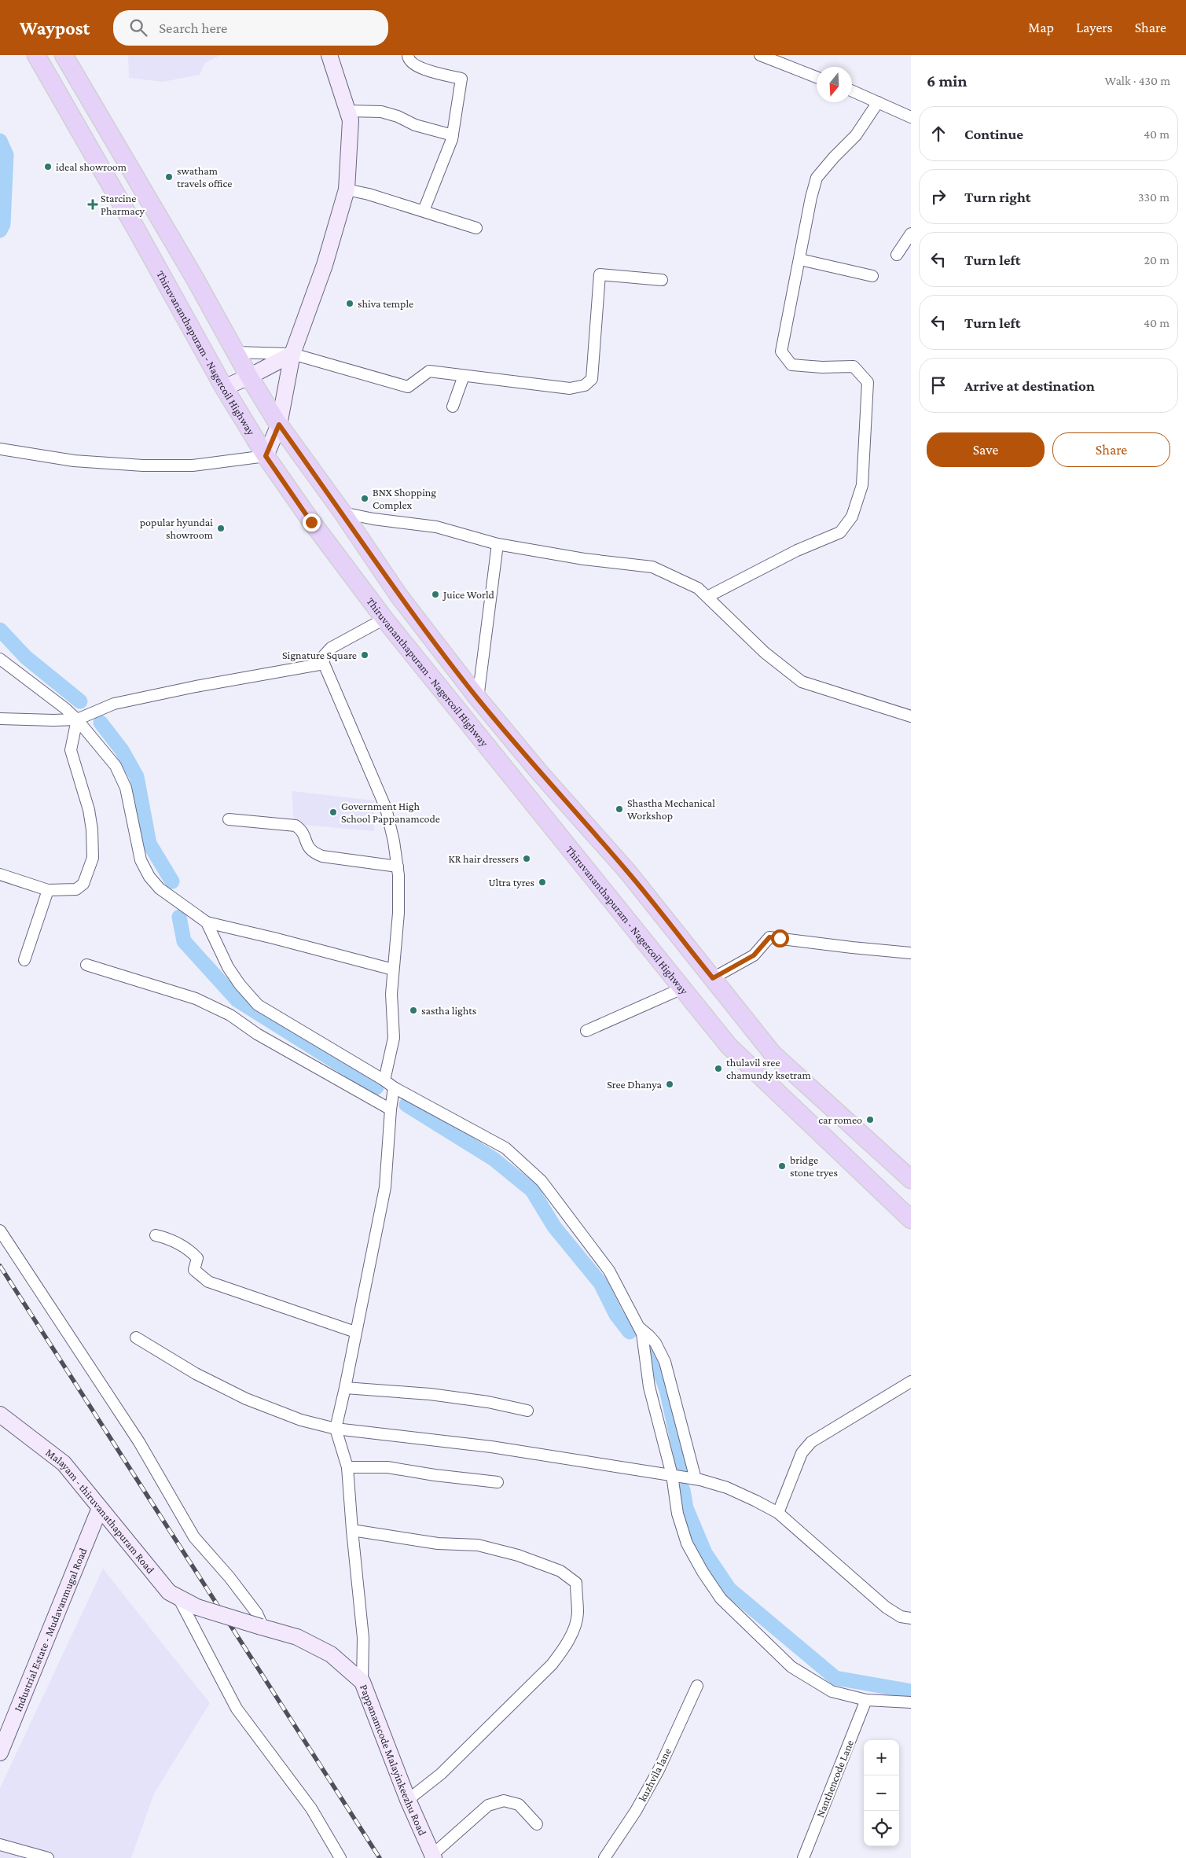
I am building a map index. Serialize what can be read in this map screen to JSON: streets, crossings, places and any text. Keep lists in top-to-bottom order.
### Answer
{
  "streets": {
    "main road": ["Thiruvananthapuram - Nagercoil Highway"],
    "street": [
      "Malayam - thiruvanathapuram Road",
      "Industrial Estate - Mudavanmugal Road",
      "Pappanamcode Malayinkeezhu Road",
      "kuzhvila lane",
      "Nanthencode Lane"
    ]
  },
  "crossings": [
    ["Malayam - thiruvanathapuram Road", "Industrial Estate - Mudavanmugal Road"],
    ["Malayam - thiruvanathapuram Road", "Pappanamcode Malayinkeezhu Road"]
  ],
  "places": {
    "other": [
      "ideal showroom",
      "swatham travels office",
      "shiva temple",
      "BNX Shopping Complex",
      "popular hyundai showroom",
      "Juice World",
      "Signature Square",
      "Shastha Mechanical Workshop",
      "Government High School Pappanamcode",
      "KR hair dressers",
      "Ultra tyres",
      "sastha lights",
      "thulavil sree chamundy ksetram",
      "Sree Dhanya",
      "car romeo",
      "bridge stone tryes"
    ],
    "health": ["Starcine Pharmacy"]
  },
  "north": "bottom",
  "page": {
    "header": "Waypost",
    "search": "Search here",
    "nav": ["Map", "Layers", "Share"],
    "heading": ["6 min", "Walk · 430 m"],
    "list": [
      ["Continue", "40 m"],
      ["Turn right", "330 m"],
      ["Turn left", "20 m"],
      ["Turn left", "40 m"],
      "Arrive at destination"
    ],
    "buttons": ["Save", "Share"],
    "map_buttons": ["+", "−"]
  }
}
